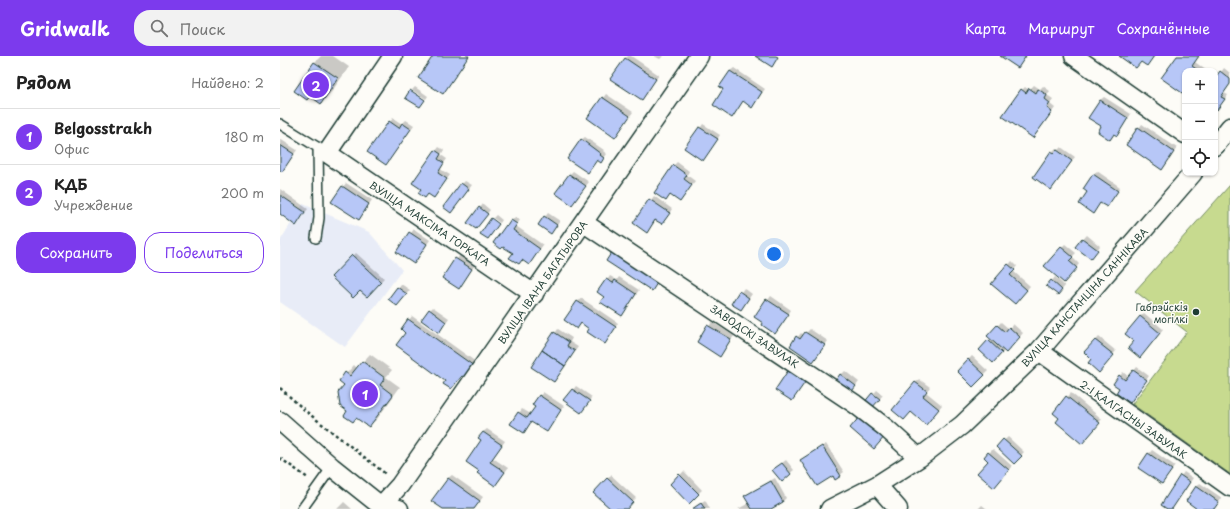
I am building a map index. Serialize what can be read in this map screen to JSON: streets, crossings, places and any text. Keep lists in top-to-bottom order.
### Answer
{
  "streets": {
    "street": [
      "ВУЛІЦА МАКСІМА ГОРКАГА",
      "ВУЛІЦА ІВАНА БАГАТЫРОВА",
      "ВУЛІЦА КАНСТАНЦІНА САННІКАВА",
      "ЗАВОДСКІ ЗАВУЛАК",
      "2-І КАЛГАСНЫ ЗАВУЛАК"
    ]
  },
  "crossings": [
    ["ВУЛІЦА МАКСІМА ГОРКАГА", "ВУЛІЦА ІВАНА БАГАТЫРОВА"],
    ["ВУЛІЦА ІВАНА БАГАТЫРОВА", "ЗАВОДСКІ ЗАВУЛАК"],
    ["ВУЛІЦА КАНСТАНЦІНА САННІКАВА", "ЗАВОДСКІ ЗАВУЛАК"],
    ["ВУЛІЦА КАНСТАНЦІНА САННІКАВА", "2-І КАЛГАСНЫ ЗАВУЛАК"]
  ],
  "places": ["Габрэйскія могілкі"],
  "page": {
    "header": "Gridwalk",
    "search": "Поиск",
    "nav": ["Карта", "Маршрут", "Сохранённые"],
    "heading": ["Рядом", "Найдено: 2"],
    "map_buttons": ["+", "−"],
    "pins": ["2", "1"],
    "list": [
      {
        "mark": "1",
        "name": "Belgosstrakh",
        "note": "Офис",
        "value": "180 m"
      },
      {
        "mark": "2",
        "name": "КДБ",
        "note": "Учреждение",
        "value": "200 m"
      }
    ],
    "buttons": ["Сохранить", "Поделиться"]
  }
}
